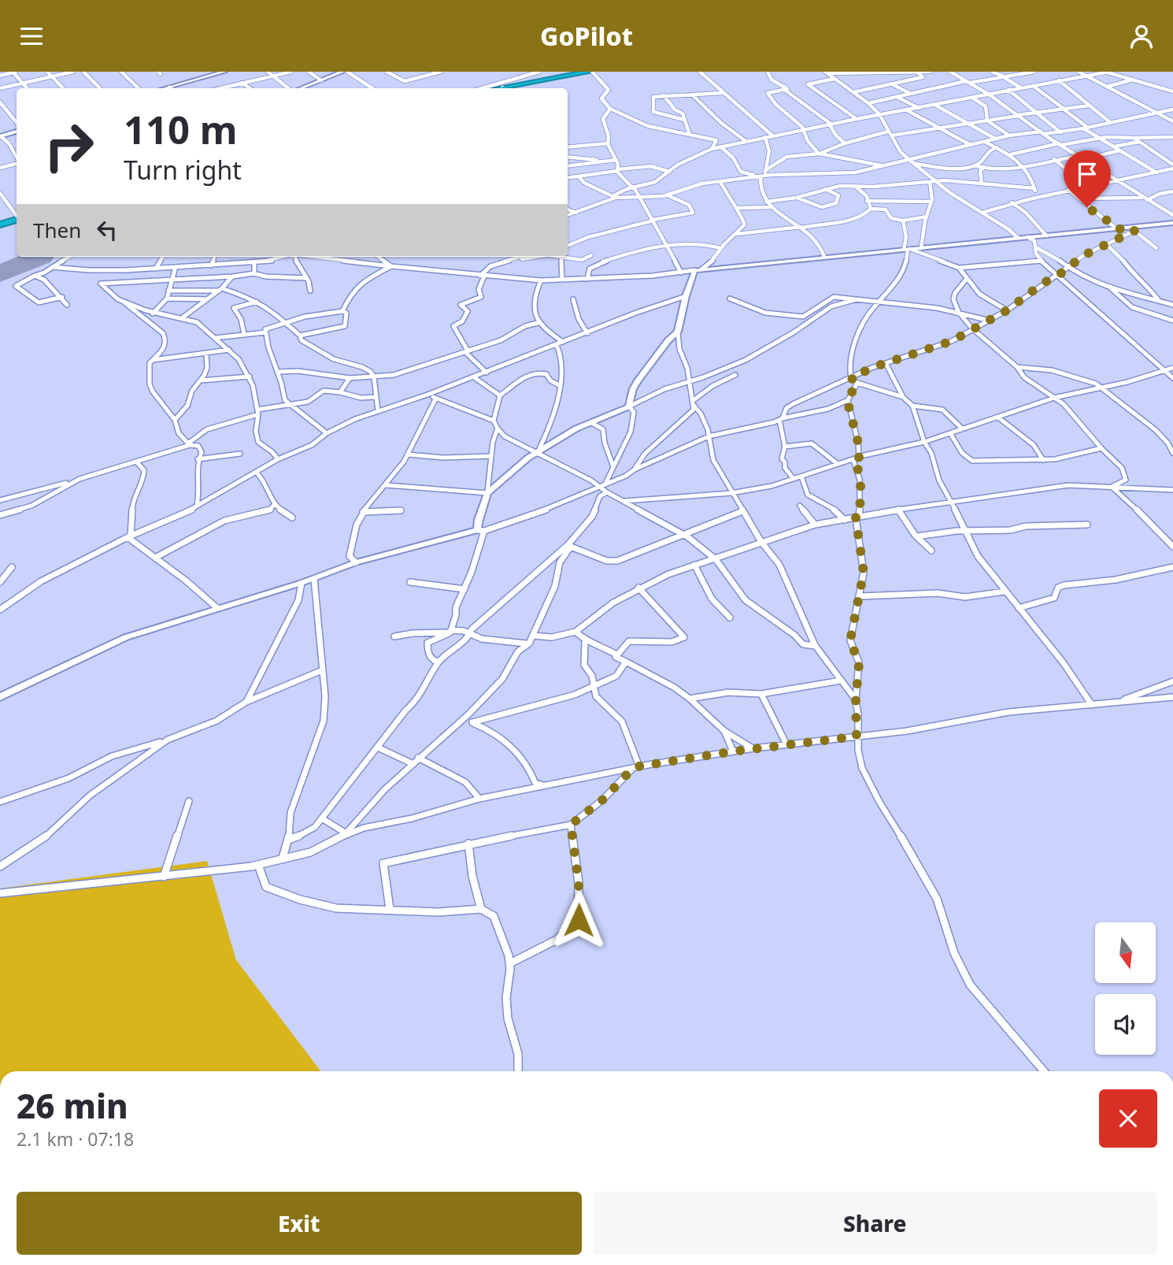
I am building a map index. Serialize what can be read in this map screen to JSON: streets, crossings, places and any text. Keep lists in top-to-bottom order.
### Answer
{
  "north": "bottom",
  "page": {
    "header": "GoPilot",
    "turn": ["110 m", "Turn right"],
    "then": "Then",
    "heading": ["26 min", "2.1 km · 07:18"],
    "buttons": ["Exit", "Share"]
  }
}
